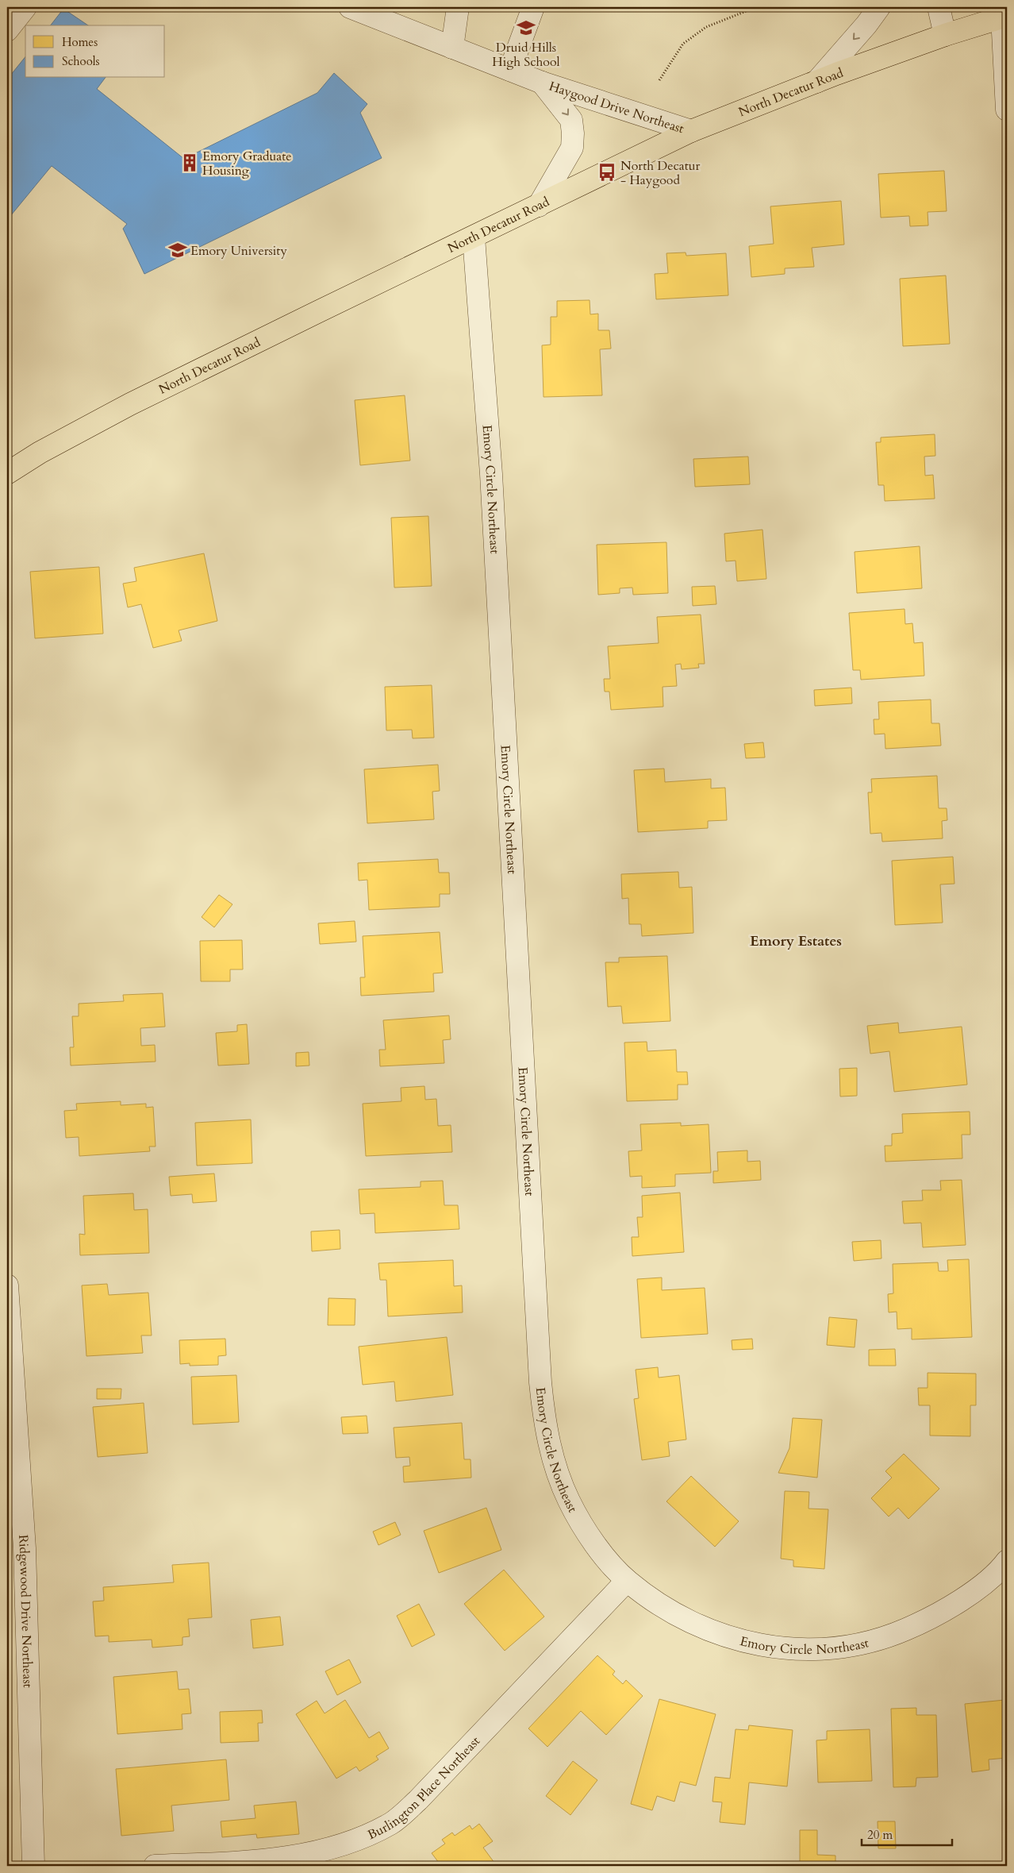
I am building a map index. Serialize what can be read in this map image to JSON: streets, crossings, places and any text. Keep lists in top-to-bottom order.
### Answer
{
  "streets": {
    "main road": ["North Decatur Road"],
    "street": [
      "Haygood Drive Northeast",
      "Emory Circle Northeast",
      "Ridgewood Drive Northeast",
      "Burlington Place Northeast"
    ]
  },
  "crossings": [
    ["North Decatur Road", "Haygood Drive Northeast"],
    ["North Decatur Road", "Emory Circle Northeast"],
    ["Emory Circle Northeast", "Burlington Place Northeast"]
  ],
  "districts": ["Emory Estates"],
  "places": {
    "school or university": ["Druid Hills High School", "Emory University"],
    "building": ["Emory Graduate Housing"],
    "bus stop": ["North Decatur - Haygood"]
  },
  "legend": ["Homes", "Schools"],
  "scale_bar": "20 m"
}
